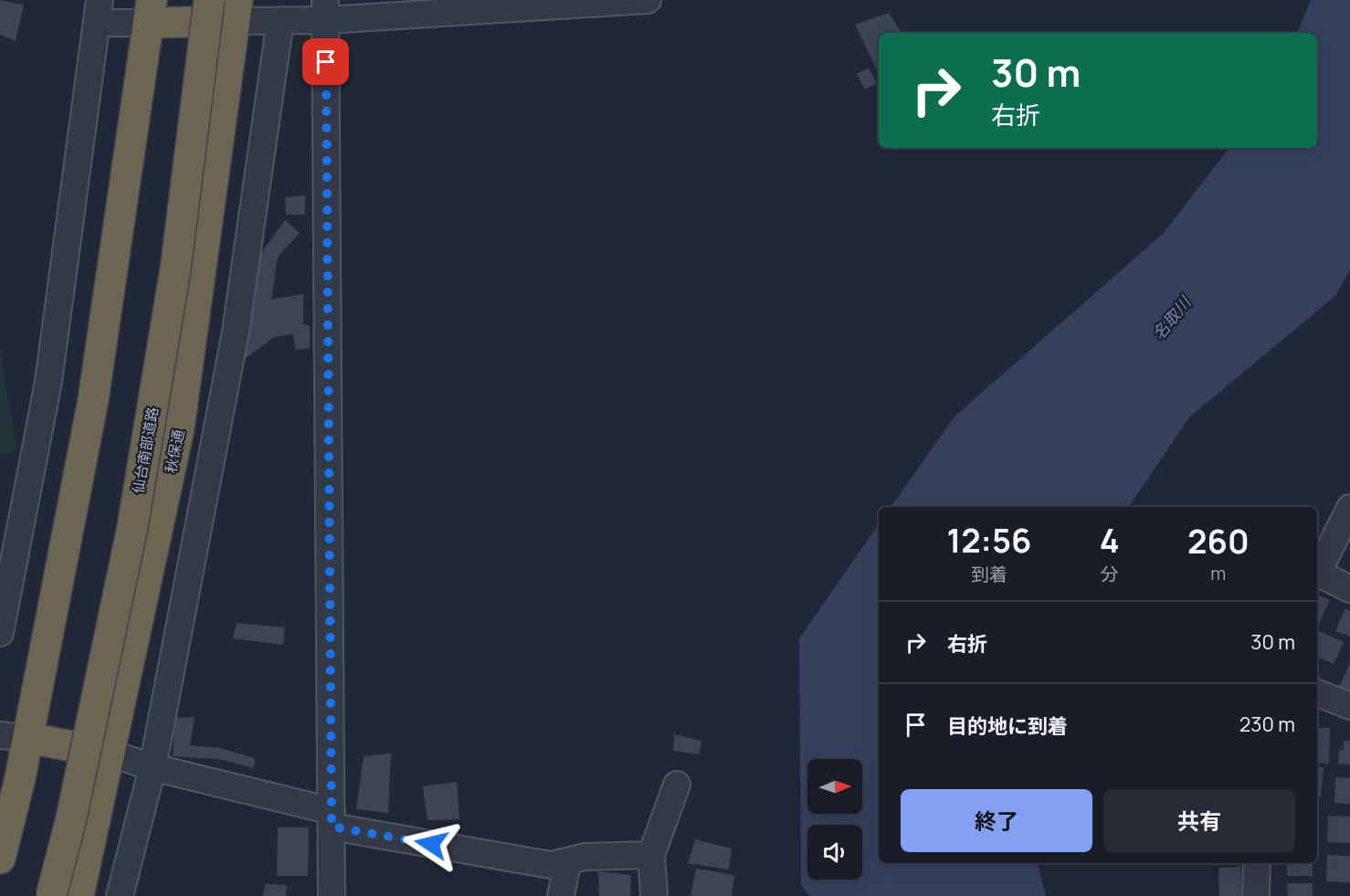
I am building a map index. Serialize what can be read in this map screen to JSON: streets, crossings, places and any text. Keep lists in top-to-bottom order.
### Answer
{
  "streets": {
    "highway": ["仙台南部道路", "秋保通"]
  },
  "water": ["名取川"],
  "north": "right",
  "page": {
    "turn": ["30 m", "右折"],
    "eta": [
      "12:56",
      "到着",
      "4",
      "分",
      "260",
      "m"
    ],
    "list": [
      {
        "name": "右折",
        "value": "30 m"
      },
      {
        "name": "目的地に到着",
        "value": "230 m"
      }
    ],
    "buttons": ["終了", "共有"]
  }
}
